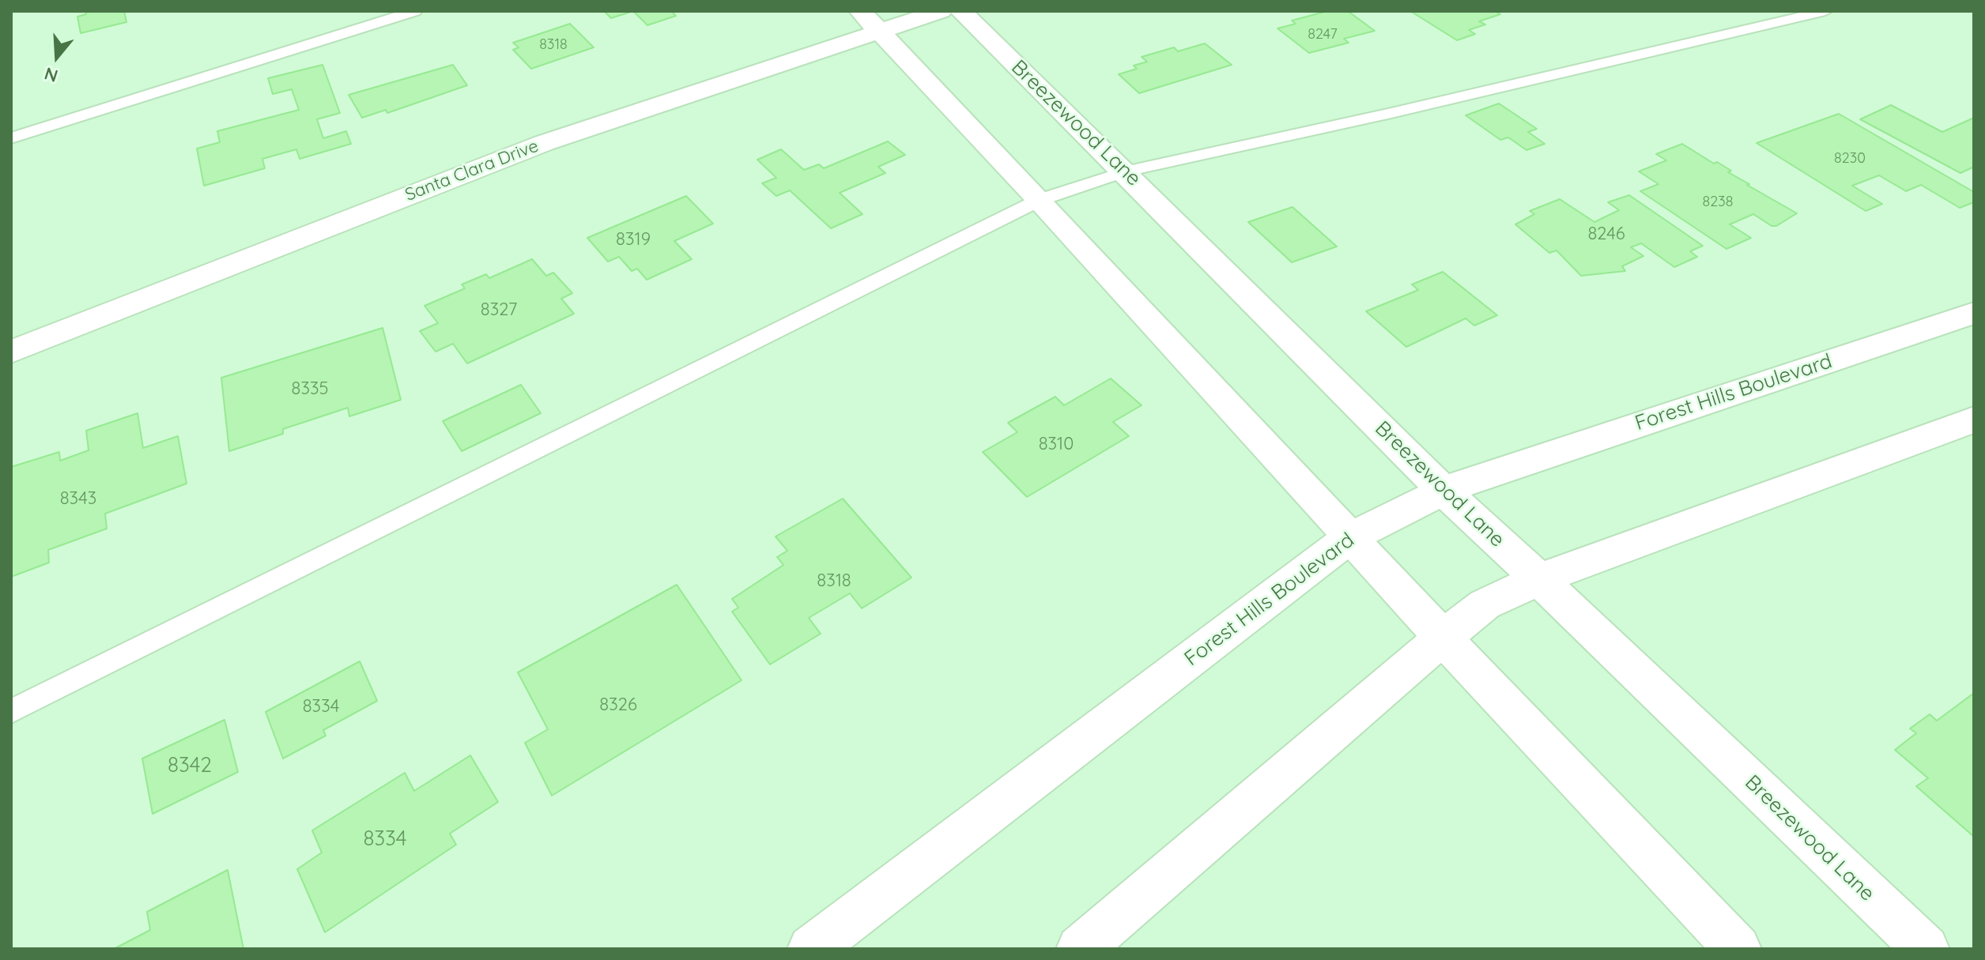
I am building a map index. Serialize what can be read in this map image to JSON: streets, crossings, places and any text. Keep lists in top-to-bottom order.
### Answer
{
  "streets": {
    "street": ["Breezewood Lane", "Santa Clara Drive", "Forest Hills Boulevard"]
  },
  "crossings": [
    ["Breezewood Lane", "Forest Hills Boulevard"]
  ],
  "house_numbers": [
    "8247",
    "8318",
    "8230",
    "8238",
    "8246",
    "8319",
    "8327",
    "8335",
    "8310",
    "8343",
    "8318",
    "8326",
    "8334",
    "8342",
    "8334"
  ],
  "north": "bottom"
}
